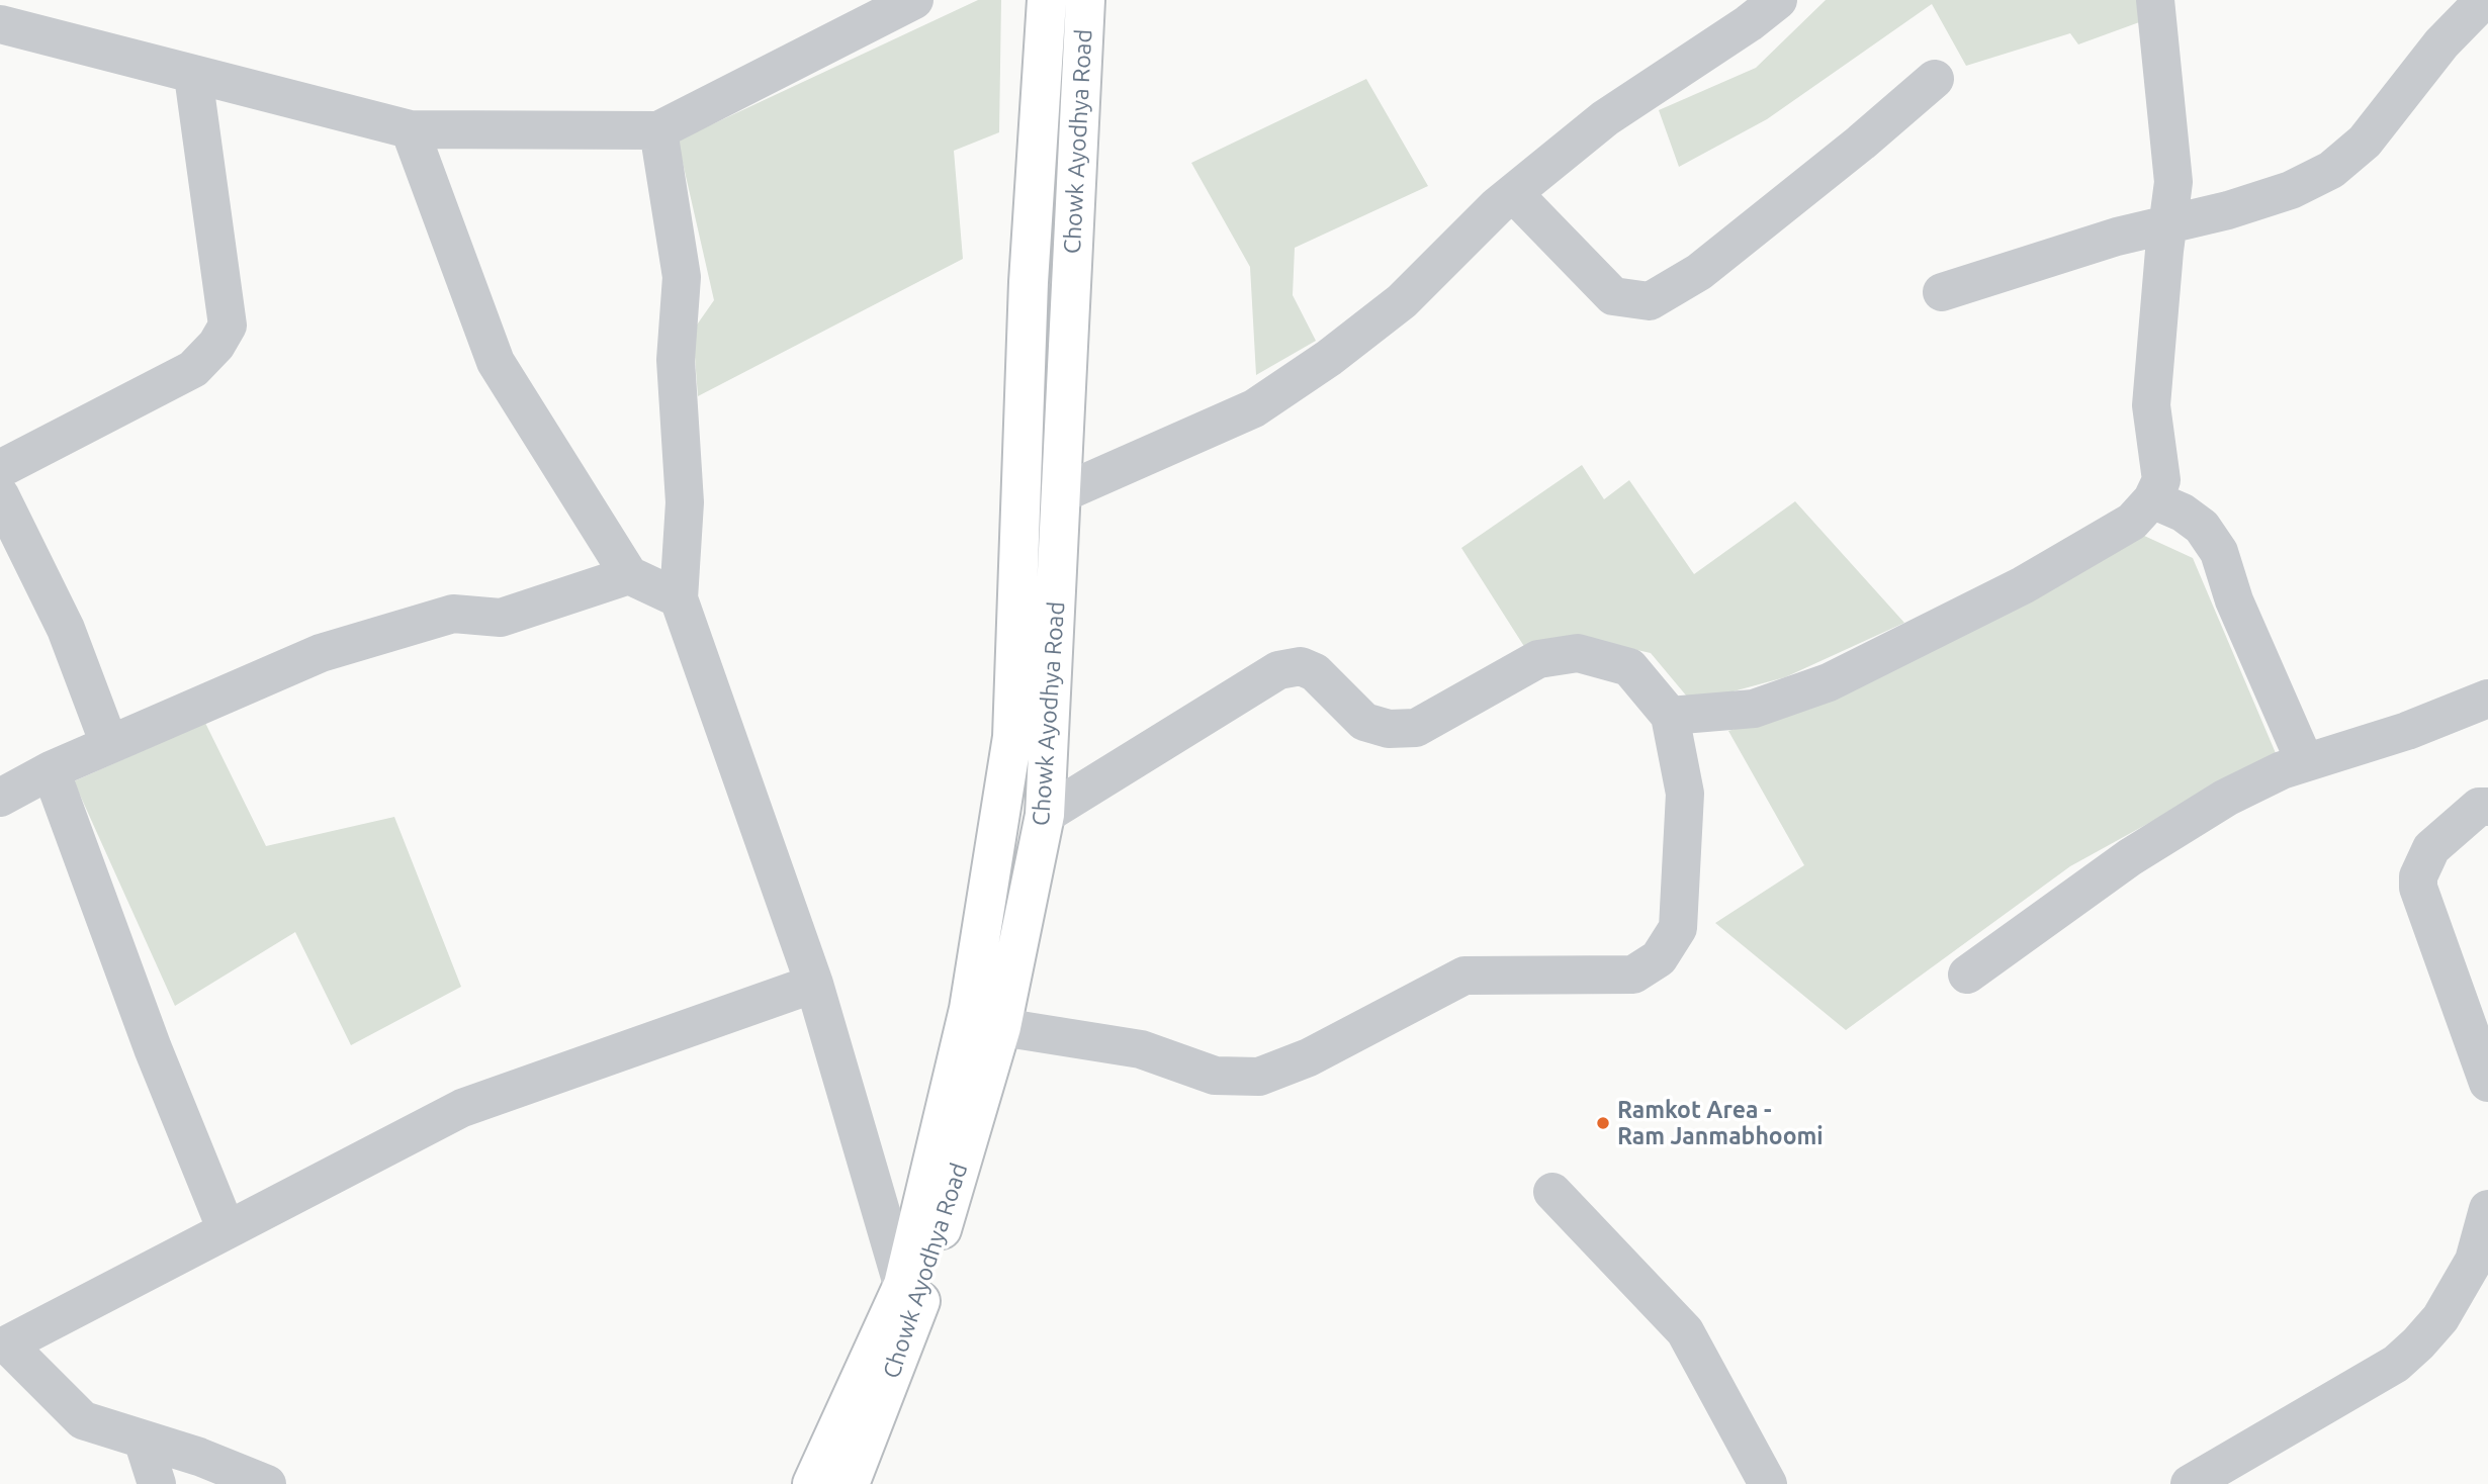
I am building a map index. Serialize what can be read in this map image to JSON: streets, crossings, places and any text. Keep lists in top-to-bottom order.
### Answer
{
  "streets": {
    "main road": ["Chowk Ayodhya Road"]
  },
  "places": ["Ramkot Area - Ram Janmabhoomi"]
}
